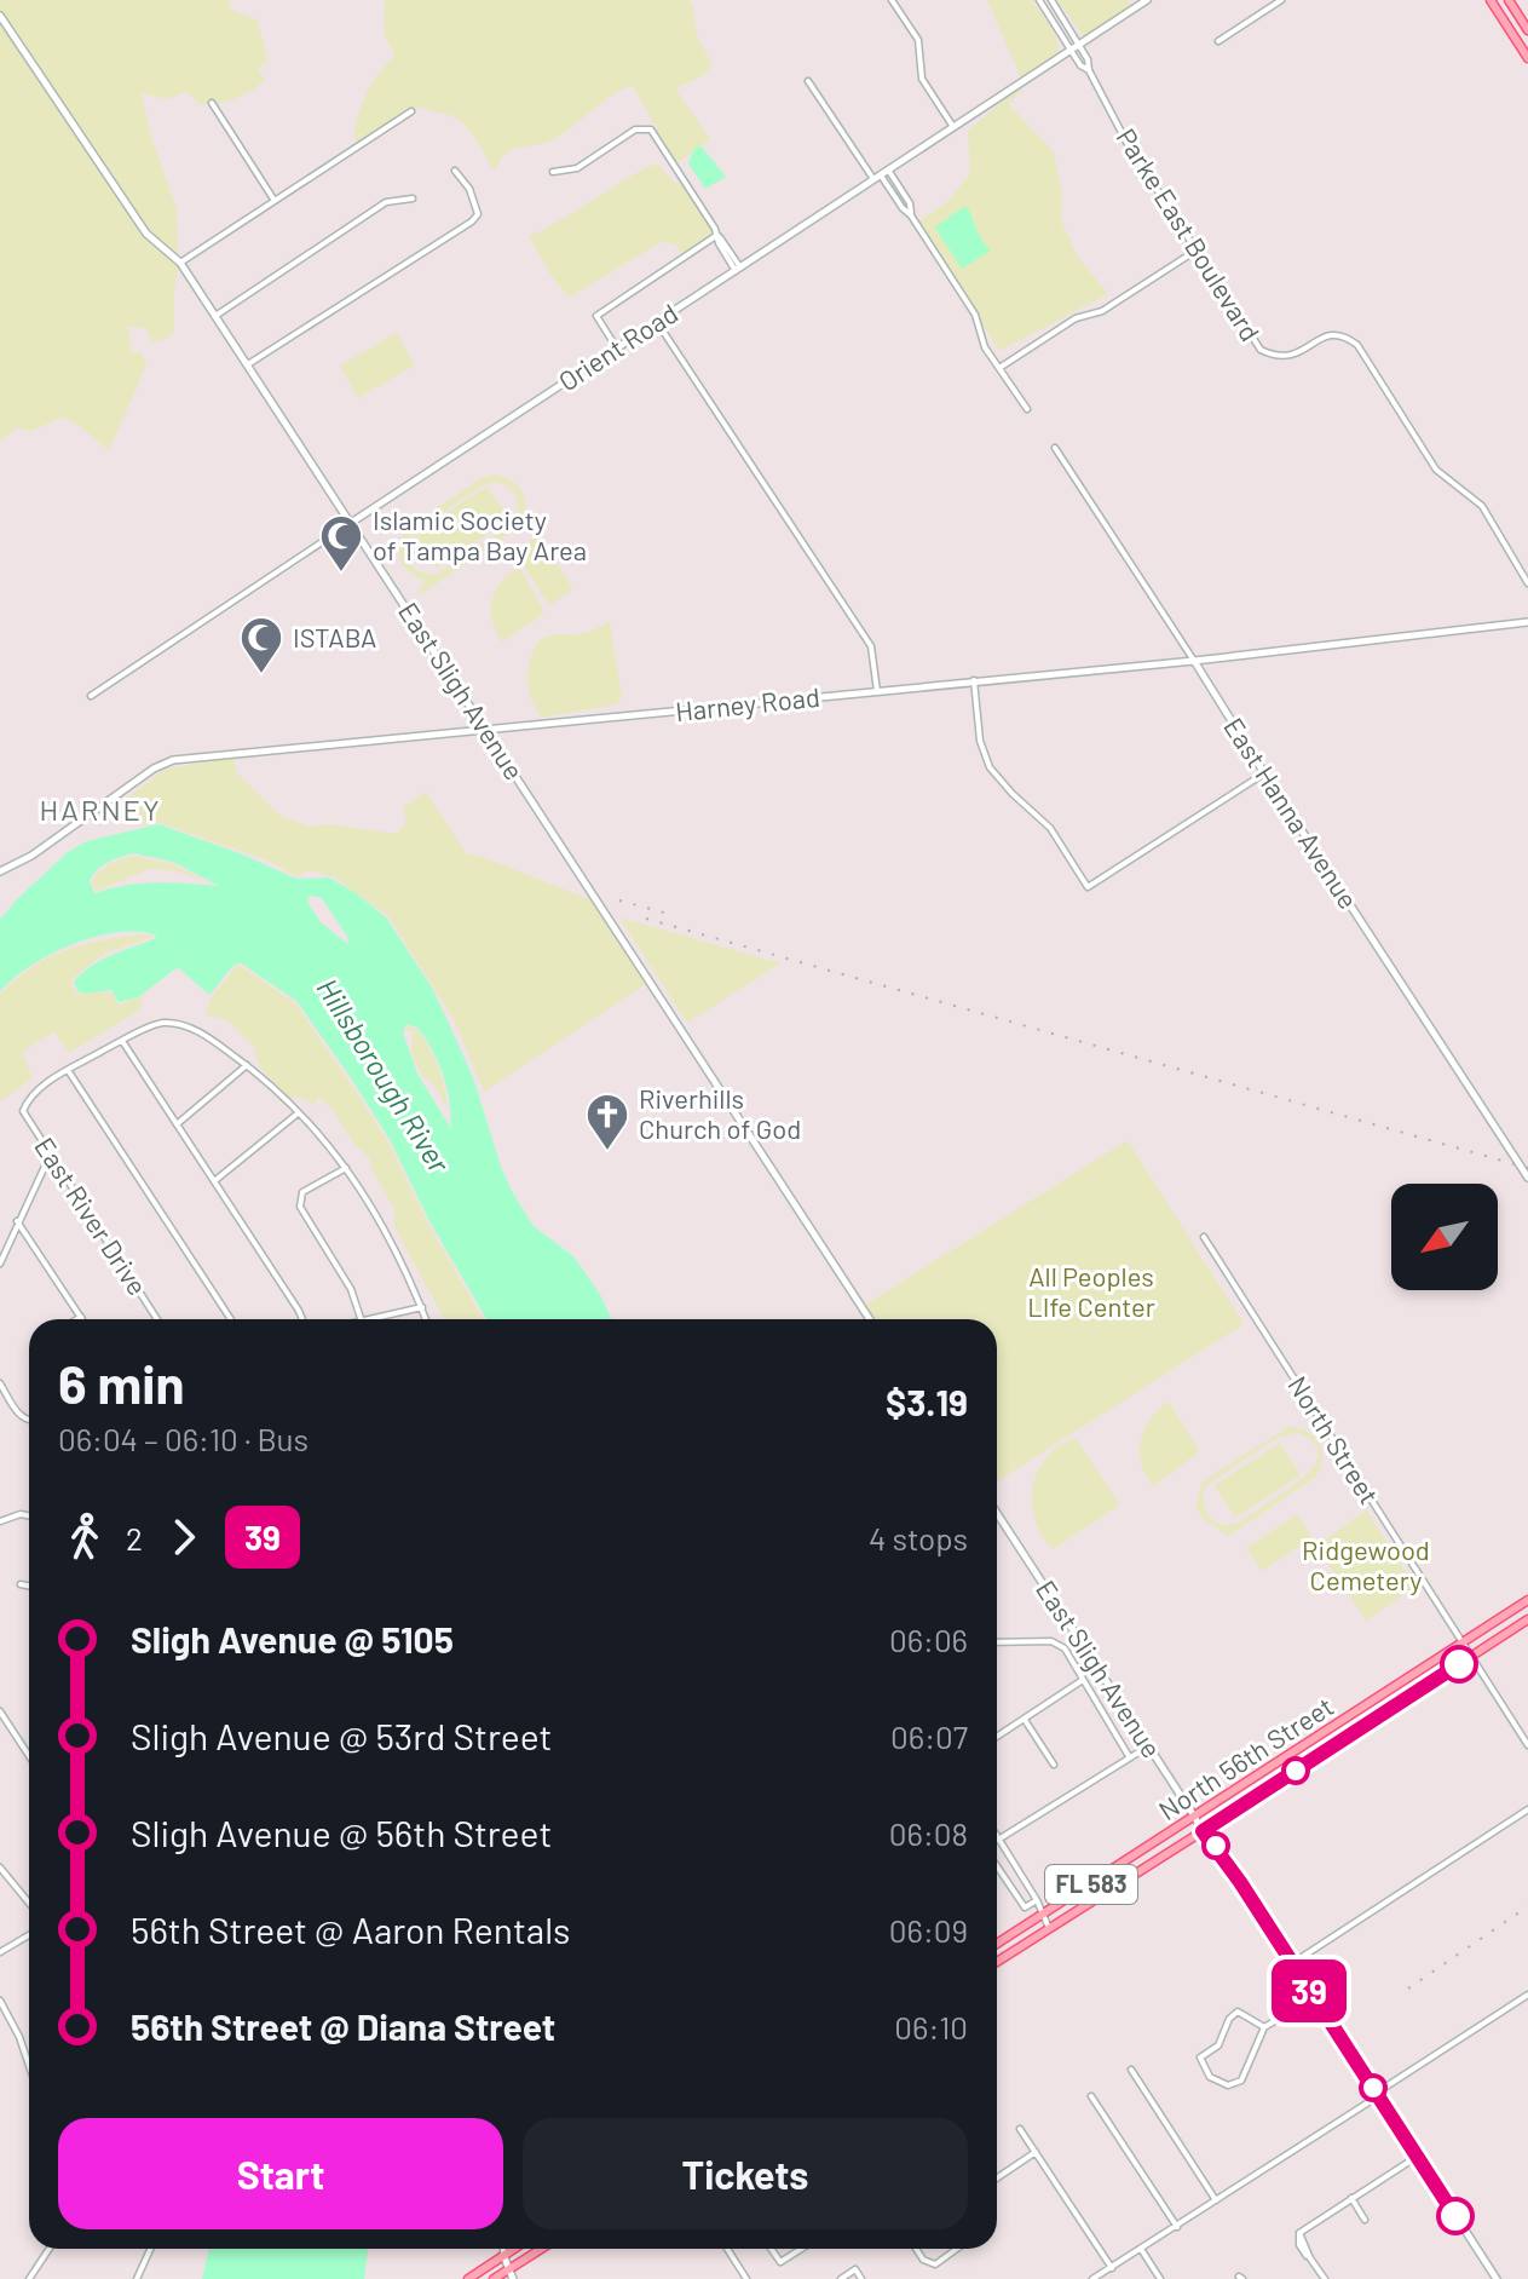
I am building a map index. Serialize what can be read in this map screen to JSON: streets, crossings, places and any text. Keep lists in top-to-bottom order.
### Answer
{
  "streets": {
    "main road": ["North 56th Street", "FL 583"],
    "street": [
      "Parke East Boulevard",
      "Orient Road",
      "East Sligh Avenue",
      "Harney Road",
      "East Hanna Avenue",
      "East River Drive",
      "North Street"
    ]
  },
  "crossings": [
    ["Parke East Boulevard", "Orient Road"],
    ["Orient Road", "East Sligh Avenue"],
    ["East Sligh Avenue", "Harney Road"],
    ["East Sligh Avenue", "North 56th Street"],
    ["Harney Road", "East Hanna Avenue"],
    ["North Street", "North 56th Street"]
  ],
  "districts": ["HARNEY"],
  "water": ["Hillsborough River"],
  "parks": ["All Peoples LIfe Center", "Ridgewood Cemetery"],
  "places": {
    "mosque": ["Islamic Society of Tampa Bay Area", "ISTABA"],
    "church": ["Riverhills Church of God"]
  },
  "lines": ["bus line 39"],
  "north": "bottom left",
  "page": {
    "on_map": "39",
    "heading": ["6 min", "06:04 – 06:10 · Bus", "$3.19"],
    "legs": ["2", "39", "4 stops"],
    "list": [
      {
        "name": "Sligh Avenue @ 5105",
        "value": "06:06"
      },
      {
        "name": "Sligh Avenue @ 53rd Street",
        "value": "06:07"
      },
      {
        "name": "Sligh Avenue @ 56th Street",
        "value": "06:08"
      },
      {
        "name": "56th Street @ Aaron Rentals",
        "value": "06:09"
      },
      {
        "name": "56th Street @ Diana Street",
        "value": "06:10"
      }
    ],
    "buttons": ["Start", "Tickets"]
  }
}
